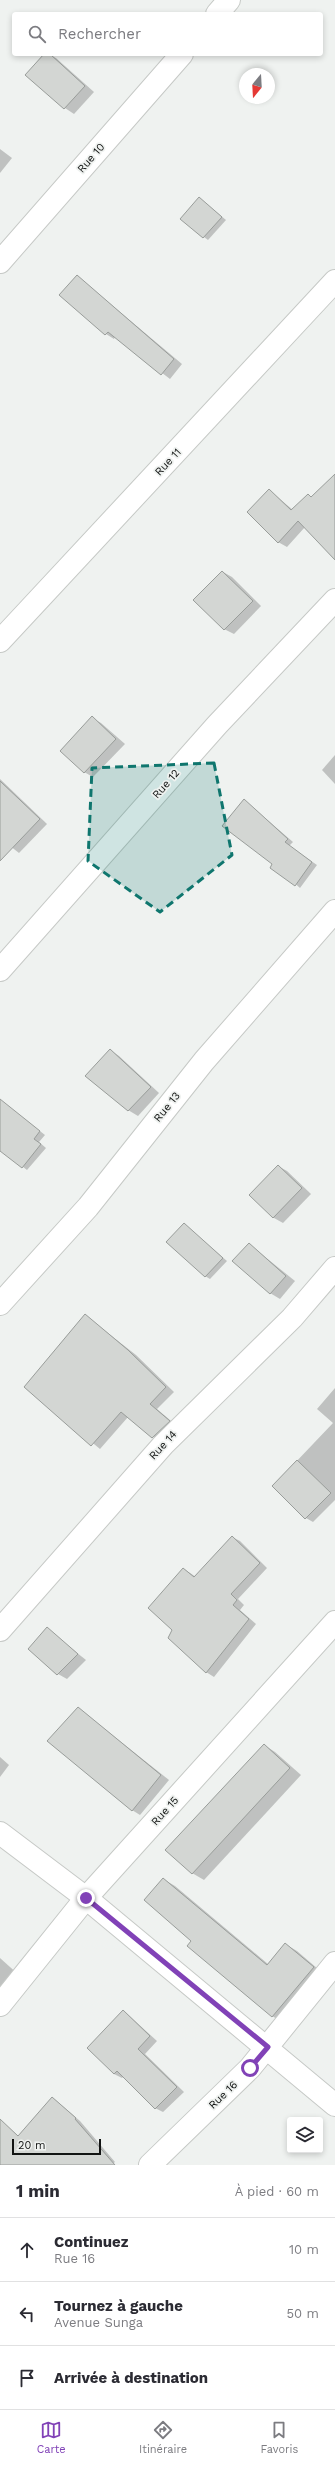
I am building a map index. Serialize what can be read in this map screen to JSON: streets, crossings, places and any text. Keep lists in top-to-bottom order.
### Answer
{
  "streets": {
    "street": [
      "Rue 10",
      "Rue 11",
      "Rue 12",
      "Rue 13",
      "Rue 14",
      "Rue 15",
      "Rue 16"
    ]
  },
  "scale_bar": "20 m",
  "north": "bottom",
  "page": {
    "search": "Rechercher",
    "scale": "20 m",
    "heading": ["1 min", "À pied · 60 m"],
    "list": [
      ["Continuez", "Rue 16", "10 m"],
      ["Tournez à gauche", "Avenue Sunga", "50 m"],
      "Arrivée à destination"
    ],
    "nav": ["Carte", "Itinéraire", "Favoris"]
  }
}
